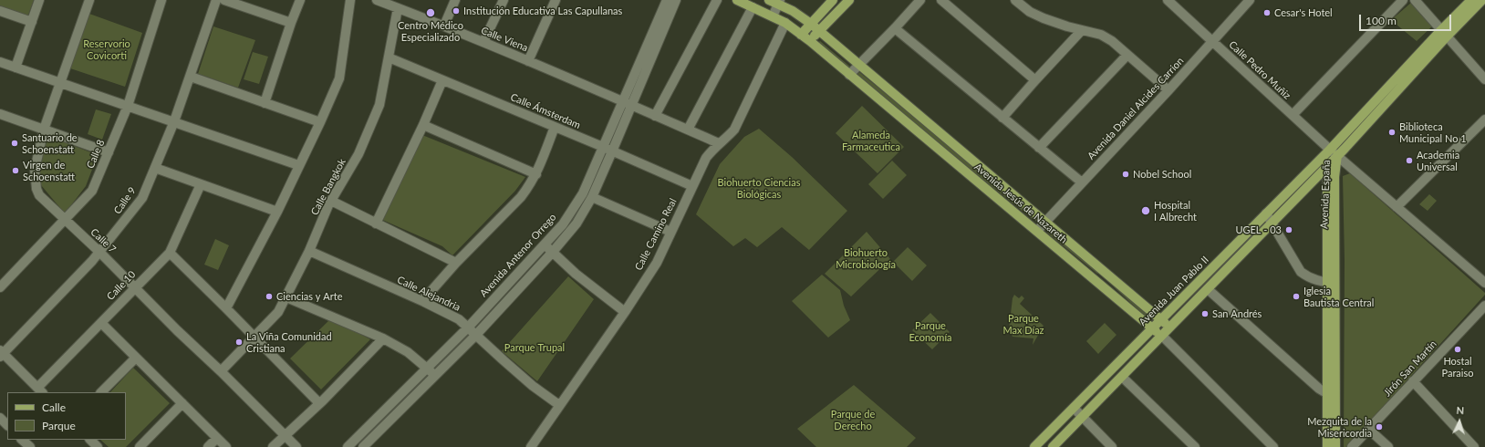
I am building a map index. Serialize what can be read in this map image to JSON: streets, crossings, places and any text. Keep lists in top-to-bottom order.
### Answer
{
  "streets": {
    "main road": ["Avenida España", "Avenida Jesús de Nazareth", "Avenida Juan Pablo II"],
    "street": [
      "Calle Viena",
      "Calle Pedro Muñiz",
      "Avenida Daniel Alcides Carrion",
      "Calle Ámsterdam",
      "Calle 8",
      "Calle Bangkok",
      "Calle 9",
      "Calle Camino Real",
      "Calle 7",
      "Avenida Antenor Orrego",
      "Calle 10",
      "Calle Alejandria",
      "Jirón San Martín"
    ]
  },
  "crossings": [
    ["Calle Viena", "Calle Bangkok"],
    ["Calle Viena", "Calle Camino Real"],
    ["Calle Viena", "Avenida Antenor Orrego"],
    ["Calle Pedro Muñiz", "Avenida Daniel Alcides Carrion"],
    ["Calle Pedro Muñiz", "Avenida España"],
    ["Calle Pedro Muñiz", "Avenida Juan Pablo II"],
    ["Avenida Daniel Alcides Carrion", "Avenida Jesús de Nazareth"],
    ["Calle Ámsterdam", "Calle Bangkok"],
    ["Calle Ámsterdam", "Calle Camino Real"],
    ["Calle Ámsterdam", "Avenida Antenor Orrego"],
    ["Calle 8", "Calle 7"],
    ["Calle Bangkok", "Calle 7"],
    ["Calle Bangkok", "Calle Alejandria"],
    ["Avenida España", "Avenida Juan Pablo II"],
    ["Calle 9", "Calle 7"],
    ["Avenida Jesús de Nazareth", "Calle Camino Real"],
    ["Avenida Jesús de Nazareth", "Avenida Juan Pablo II"],
    ["Calle Camino Real", "Calle Alejandria"],
    ["Calle 7", "Calle 10"],
    ["Avenida Antenor Orrego", "Calle Alejandria"]
  ],
  "parks": [
    "Reservorio Covicorti",
    "Alameda Farmaceutica",
    "Biohuerto Ciencias Biológicas",
    "Biohuerto Microbiología",
    "Parque Max Díaz",
    "Parque Economía",
    "Parque Trupal",
    "Parque de Derecho"
  ],
  "places": [
    "Institución Educativa Las Capullanas",
    "Centro Médico Especializado",
    "Cesar's Hotel",
    "Biblioteca Municipal No 1",
    "Santuario de Schoenstatt",
    "Academia Universal",
    "Virgen de Schoenstatt",
    "Nobel School",
    "Hospital I Albrecht",
    "UGEL - 03",
    "Ciencias y Arte",
    "Iglesia Bautista Central",
    "San Andrés",
    "La Viña Comunidad Cristiana",
    "Hostal Paraiso",
    "Mezquita de la Misericordia"
  ],
  "legend": ["Calle", "Parque"],
  "scale_bar": "100 m",
  "north": "top"
}
